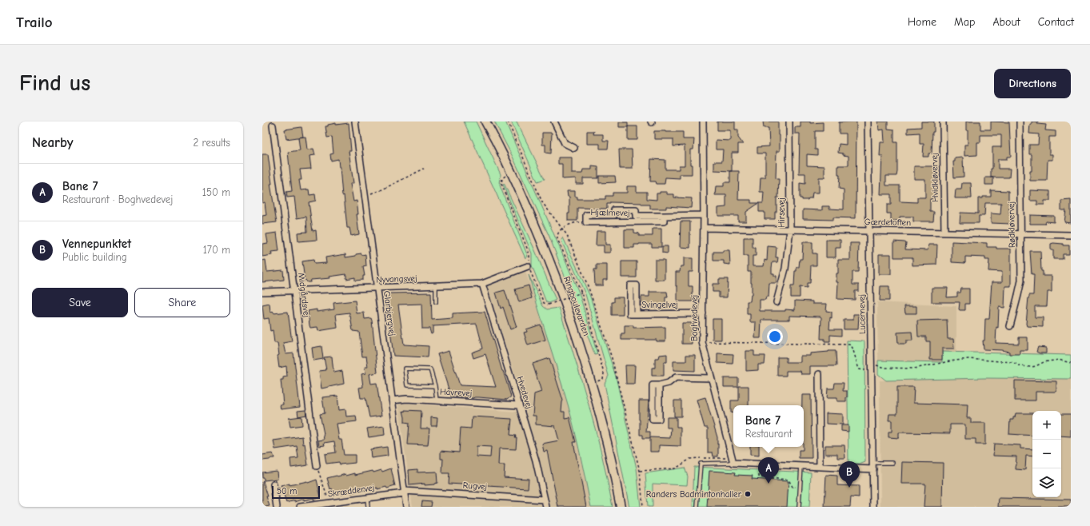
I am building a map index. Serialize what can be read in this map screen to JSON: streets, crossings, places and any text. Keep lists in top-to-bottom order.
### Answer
{
  "streets": {
    "main road": ["Ringboulevarden"],
    "street": [
      "Hvidkløvervej",
      "Hjælmevej",
      "Hirsevej",
      "Gærdetoften",
      "Rødkløvervej",
      "Nyvangsvej",
      "Midgårdsvej",
      "Svingelvej",
      "Glarbjergvej",
      "Lucernevej",
      "Boghvedevej",
      "Havrevej",
      "Hvedevej",
      "Rugvej",
      "Skræddervej"
    ]
  },
  "crossings": [
    ["Hvidkløvervej", "Gærdetoften"],
    ["Hjælmevej", "Boghvedevej"],
    ["Hirsevej", "Gærdetoften"],
    ["Gærdetoften", "Rødkløvervej"],
    ["Gærdetoften", "Lucernevej"],
    ["Gærdetoften", "Boghvedevej"],
    ["Nyvangsvej", "Midgårdsvej"],
    ["Nyvangsvej", "Glarbjergvej"],
    ["Nyvangsvej", "Hvedevej"],
    ["Svingelvej", "Boghvedevej"],
    ["Glarbjergvej", "Havrevej"],
    ["Glarbjergvej", "Rugvej"],
    ["Glarbjergvej", "Skræddervej"],
    ["Havrevej", "Hvedevej"],
    ["Hvedevej", "Rugvej"],
    ["Rugvej", "Skræddervej"]
  ],
  "places": ["Randers Badmintonhaller"],
  "scale_bar": "50 m",
  "page": {
    "header": "Trailo",
    "nav": [
      "Home",
      "Map",
      "About",
      "Contact"
    ],
    "buttons": [
      "Directions",
      ["Save", "Share"]
    ],
    "title": "Find us",
    "heading": ["Nearby", "2 results"],
    "list": [
      {
        "mark": "A",
        "name": "Bane 7",
        "note": "Restaurant · Boghvedevej",
        "value": "150 m"
      },
      {
        "mark": "B",
        "name": "Vennepunktet",
        "note": "Public building",
        "value": "170 m"
      }
    ],
    "popup": ["Bane 7", "Restaurant"],
    "map_buttons": ["+", "−"],
    "pins": ["A", "B"],
    "scale": "50 m"
  }
}
